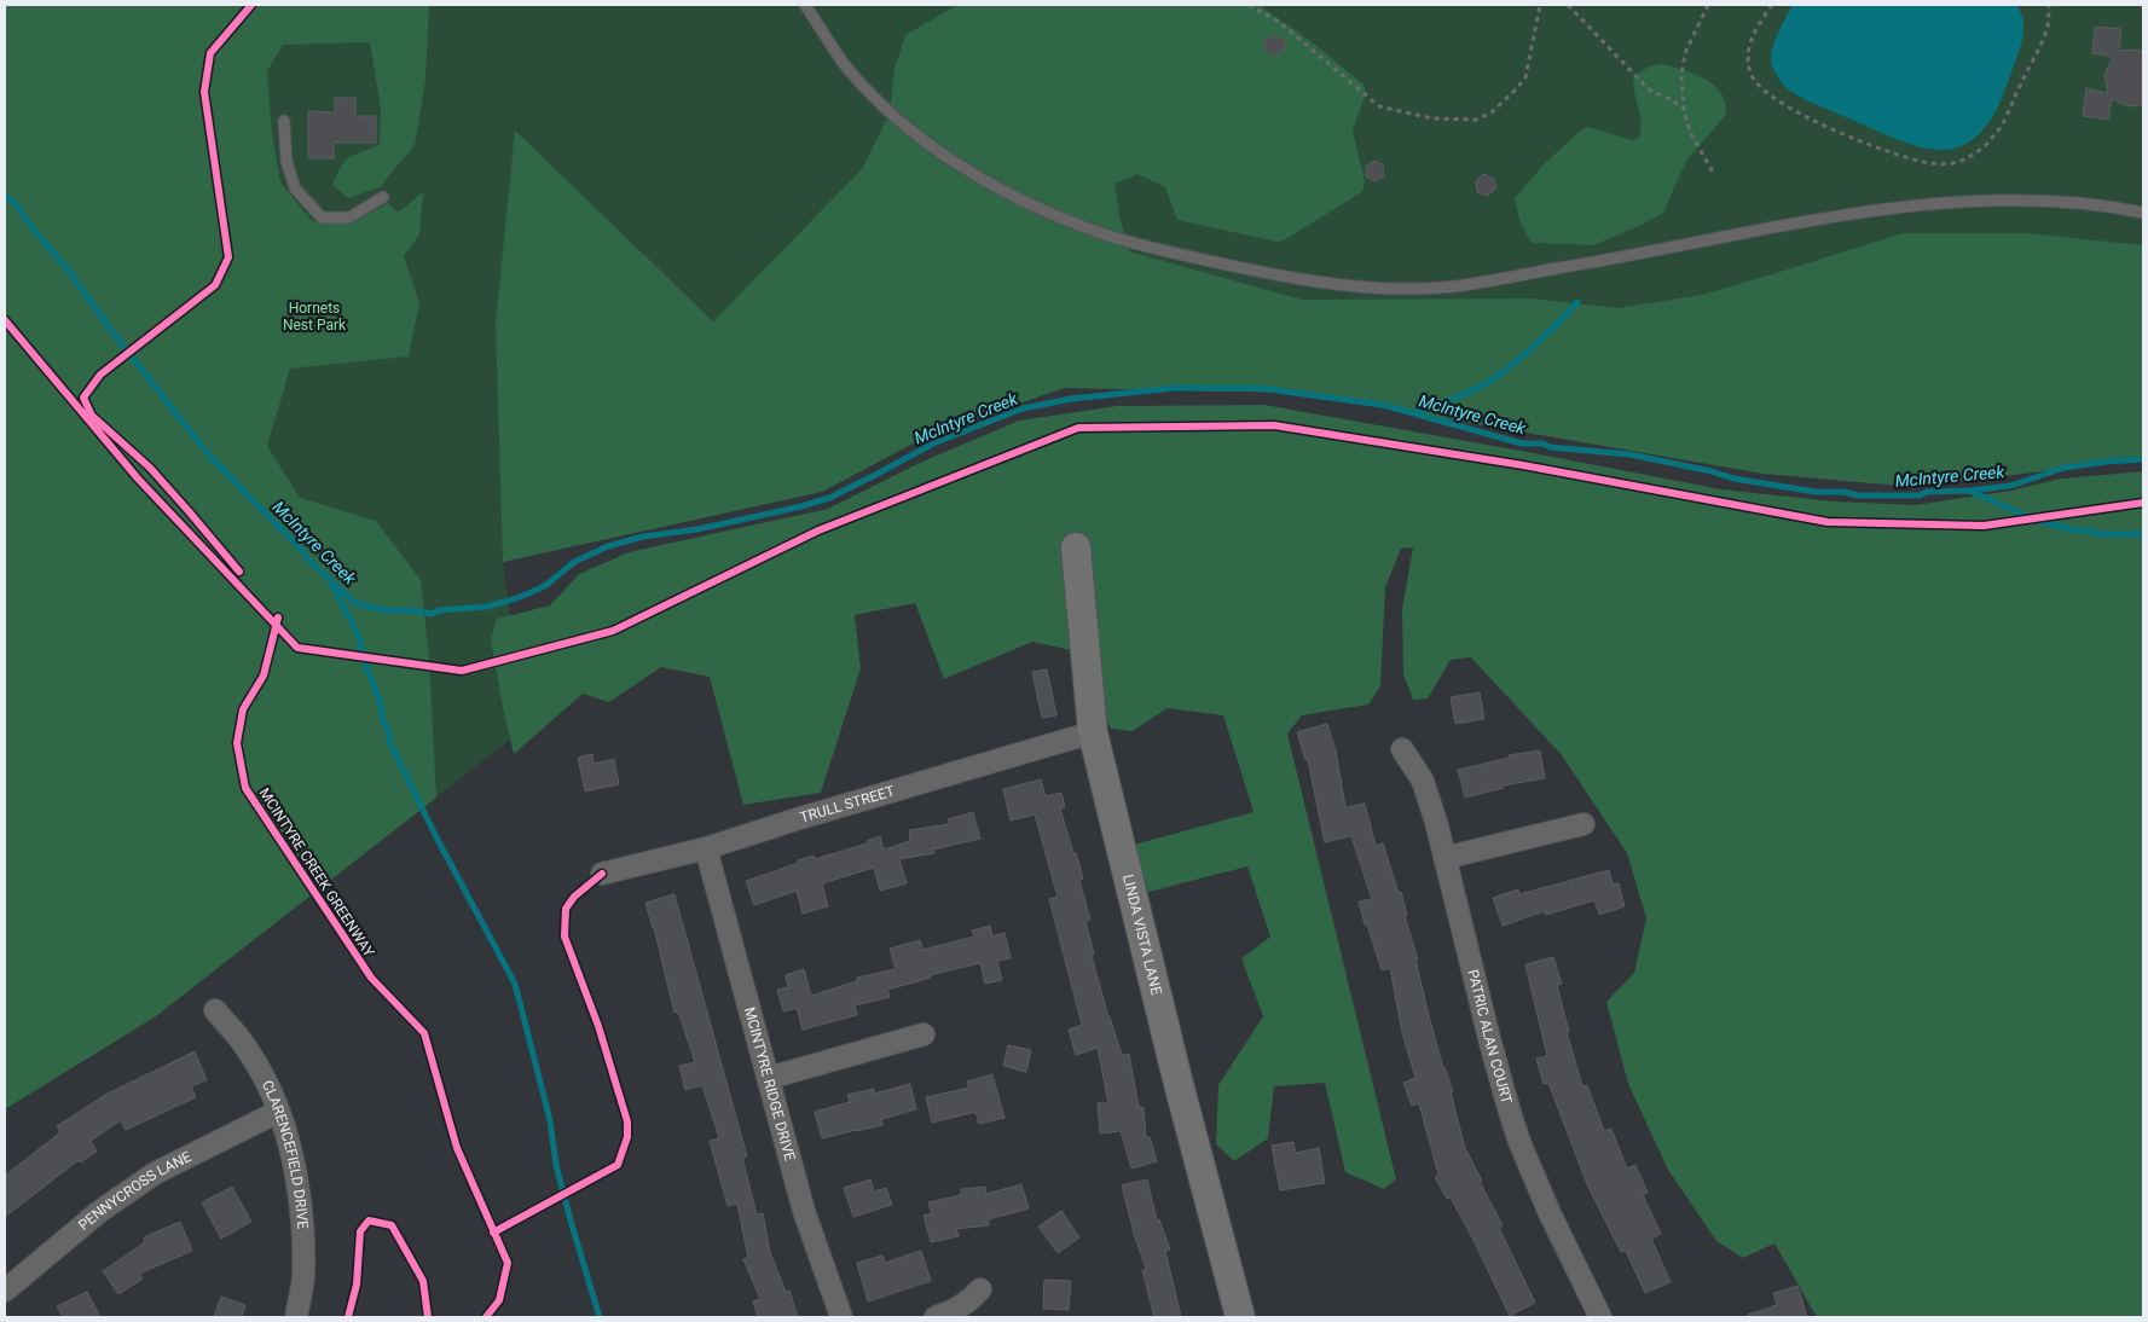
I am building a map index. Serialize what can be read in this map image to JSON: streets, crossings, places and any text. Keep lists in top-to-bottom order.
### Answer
{
  "streets": {
    "street": [
      "TRULL STREET",
      "LINDA VISTA LANE",
      "PATRIC ALAN COURT",
      "MCINTYRE RIDGE DRIVE",
      "CLARENCEFIELD DRIVE",
      "PENNYCROSS LANE"
    ],
    "cycle path": ["MCINTYRE CREEK GREENWAY"]
  },
  "crossings": [
    ["TRULL STREET", "LINDA VISTA LANE"],
    ["TRULL STREET", "MCINTYRE RIDGE DRIVE"],
    ["CLARENCEFIELD DRIVE", "PENNYCROSS LANE"]
  ],
  "water": ["McIntyre Creek"],
  "parks": ["Hornets Nest Park"]
}
